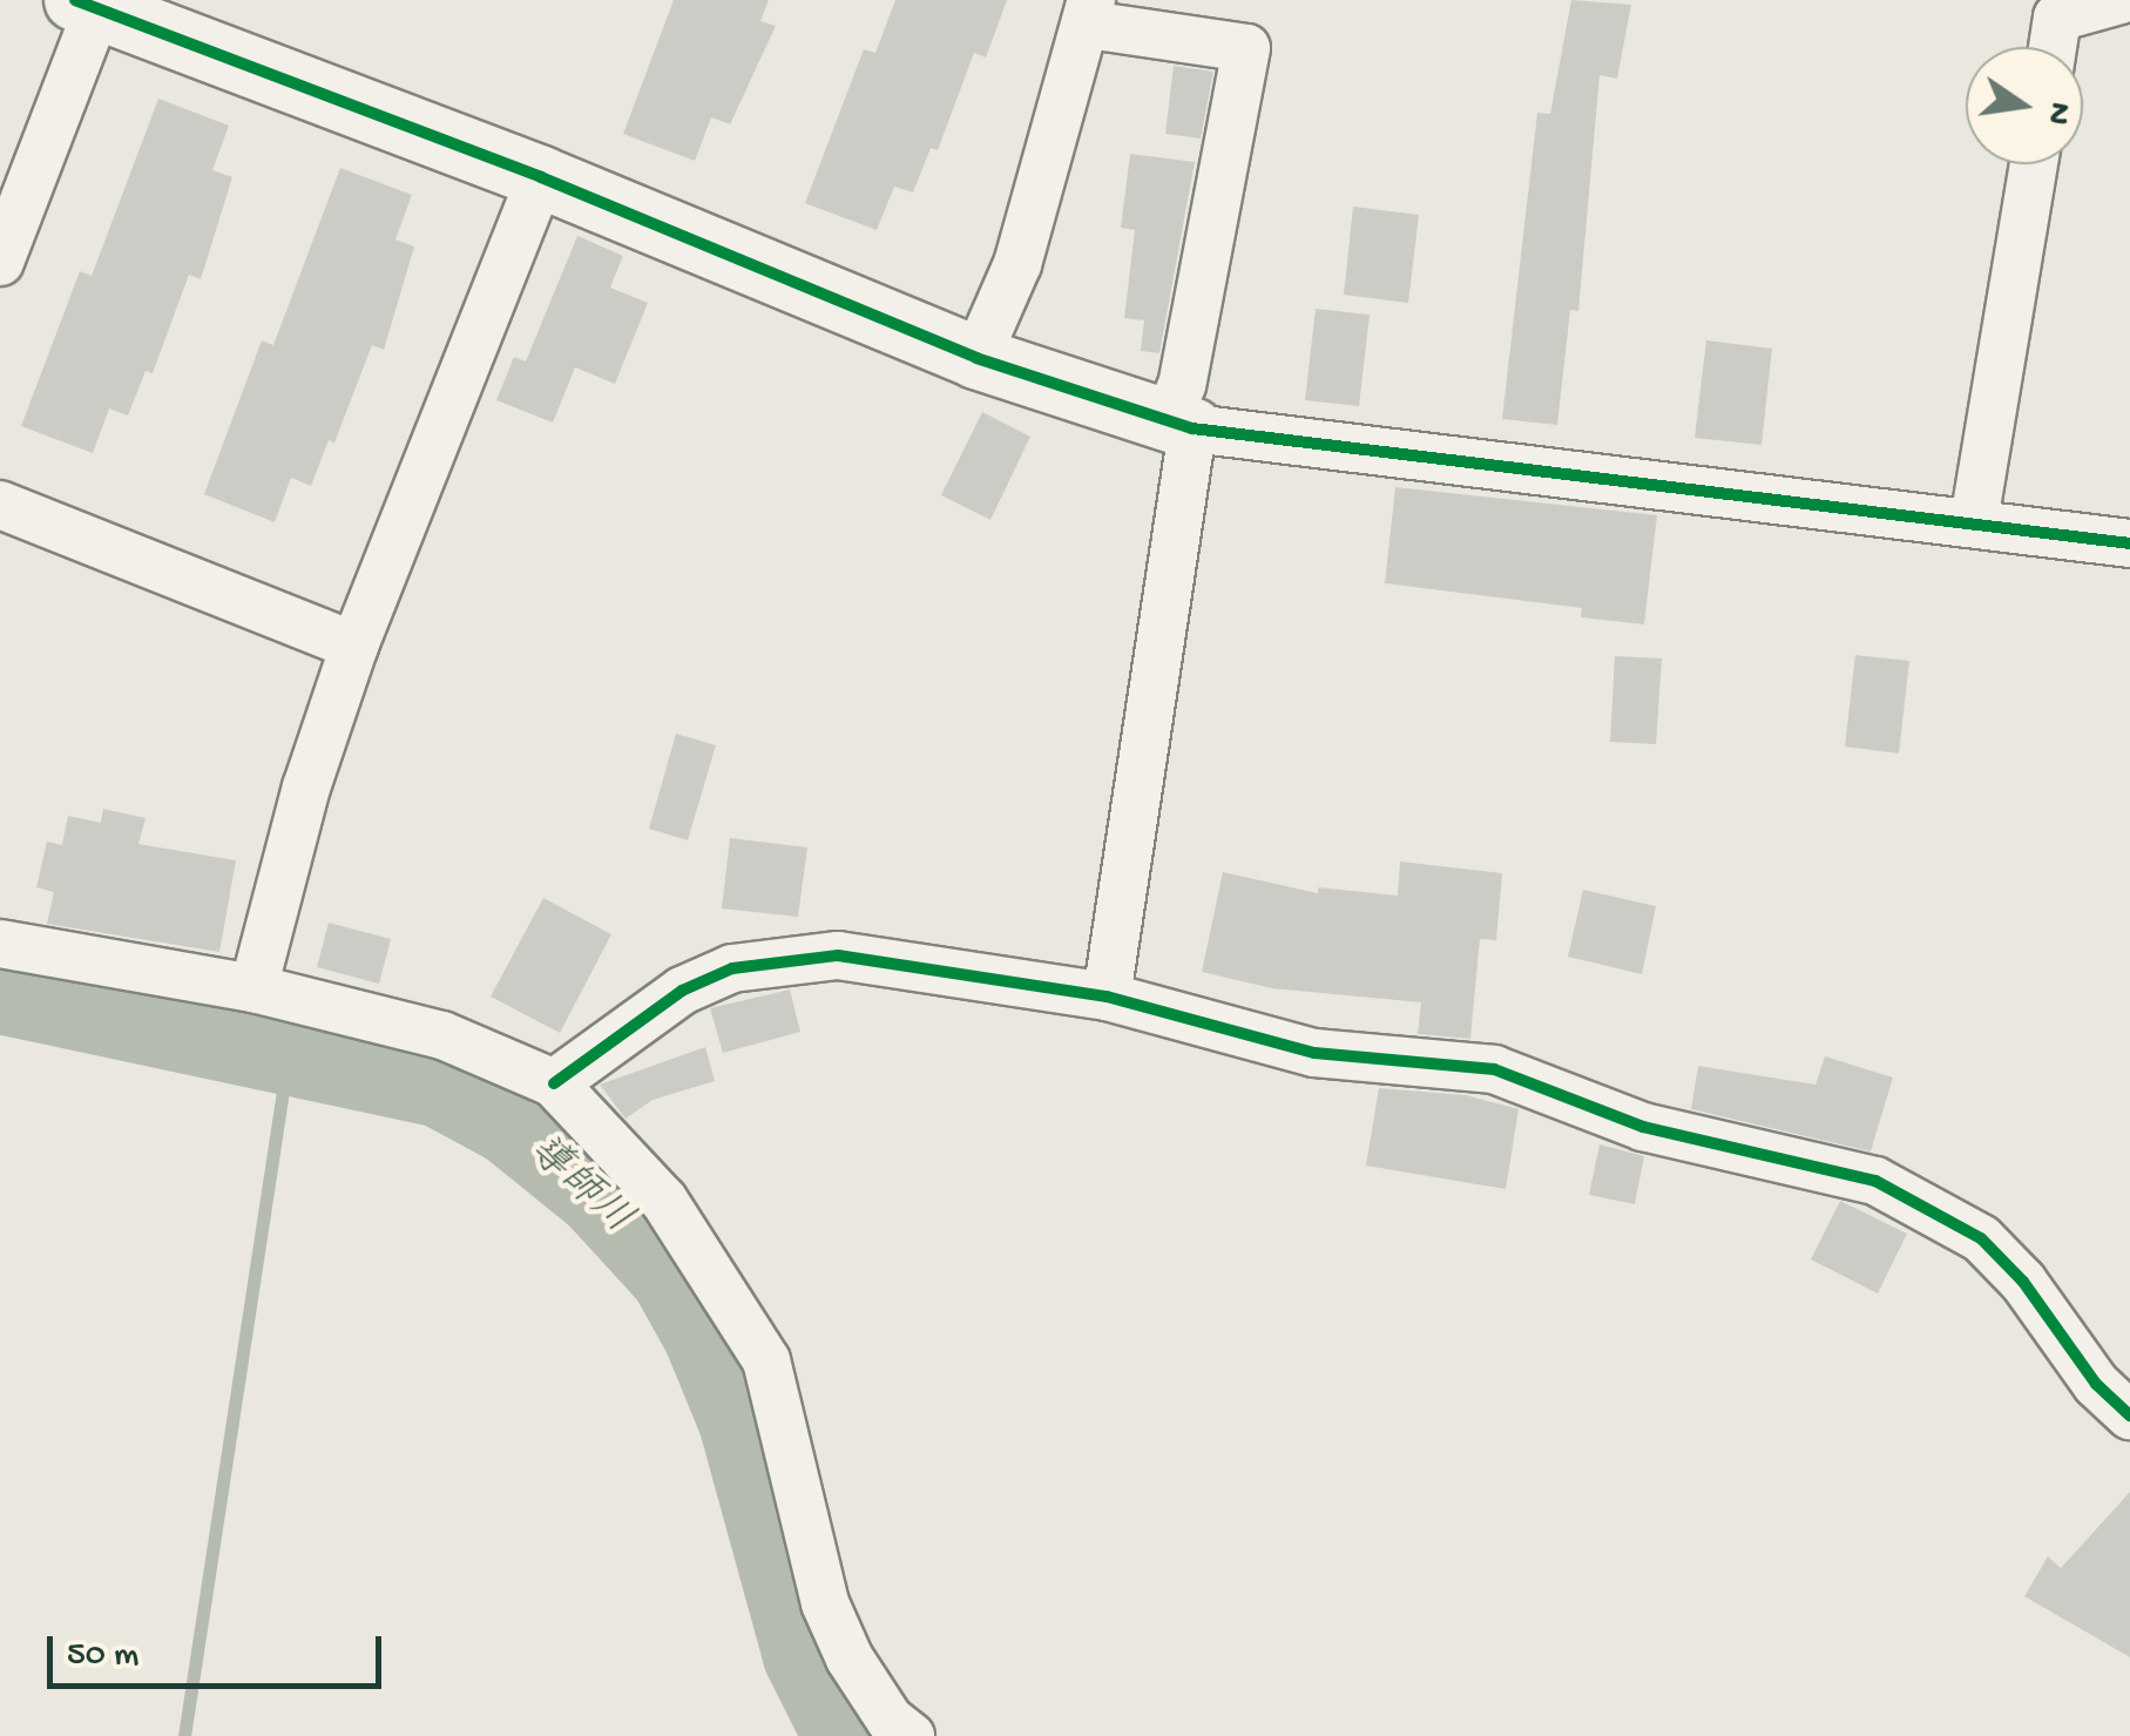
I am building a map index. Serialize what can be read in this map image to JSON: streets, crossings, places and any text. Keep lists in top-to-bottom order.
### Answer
{
  "water": ["導師川"],
  "scale_bar": "50 m",
  "north": "right"
}
